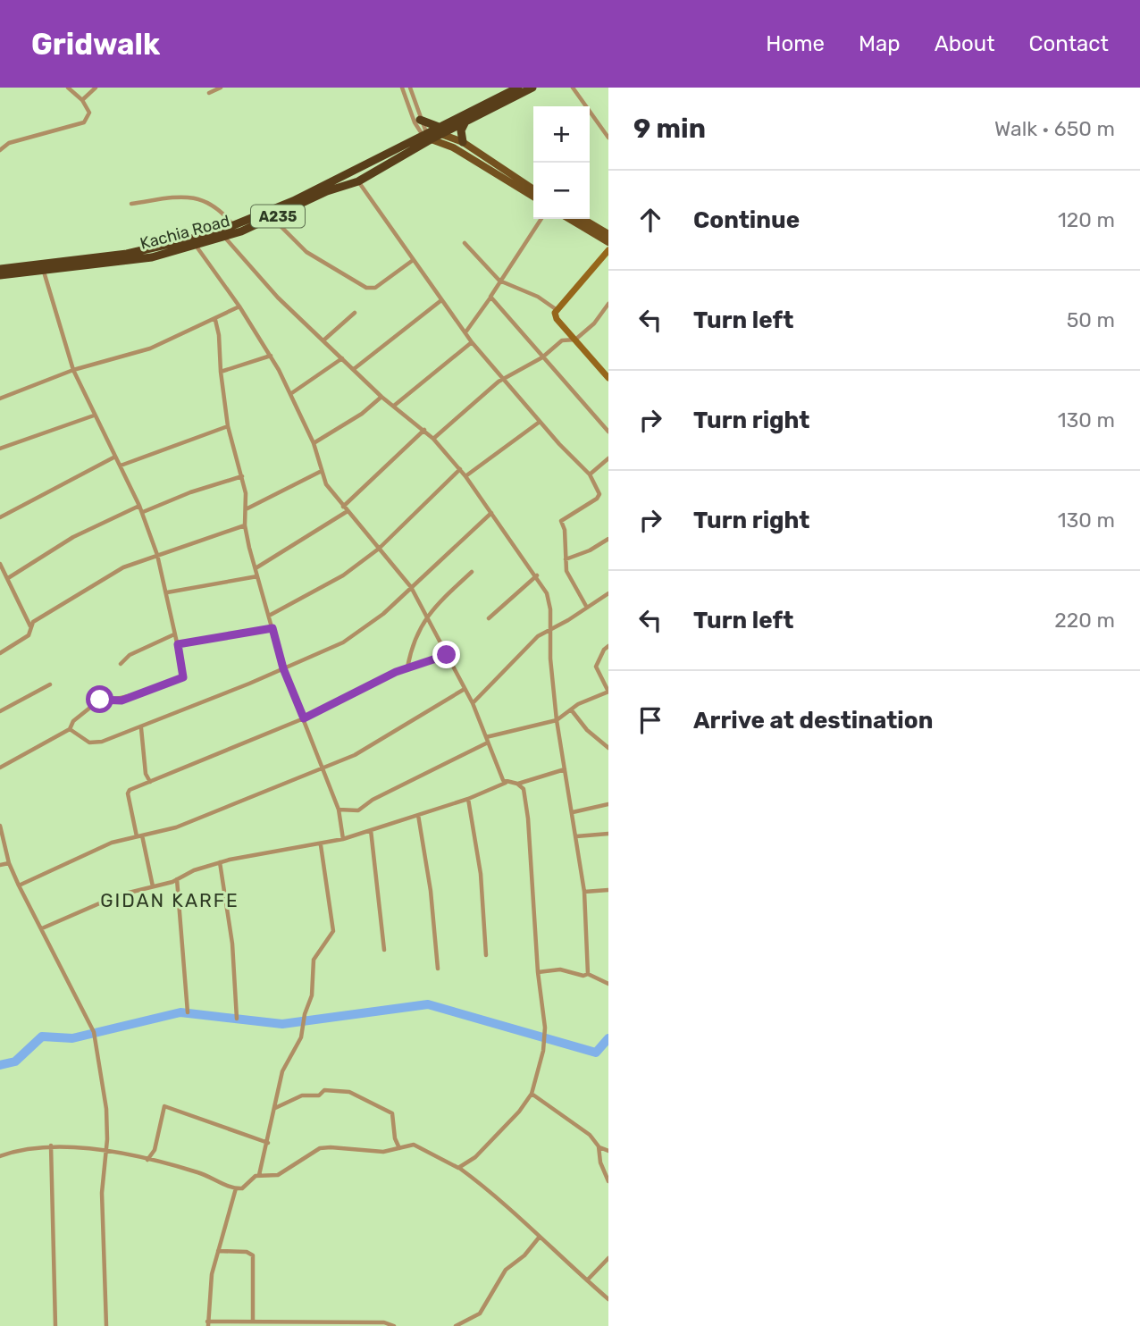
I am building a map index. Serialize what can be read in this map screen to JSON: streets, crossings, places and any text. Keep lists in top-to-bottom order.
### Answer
{
  "streets": {
    "highway": ["A235", "Kachia Road"]
  },
  "districts": ["GIDAN KARFE"],
  "page": {
    "header": "Gridwalk",
    "nav": [
      "Home",
      "Map",
      "About",
      "Contact"
    ],
    "heading": ["9 min", "Walk · 650 m"],
    "map_buttons": ["+", "−"],
    "list": [
      ["Continue", "120 m"],
      ["Turn left", "50 m"],
      ["Turn right", "130 m"],
      ["Turn right", "130 m"],
      ["Turn left", "220 m"],
      "Arrive at destination"
    ]
  }
}
